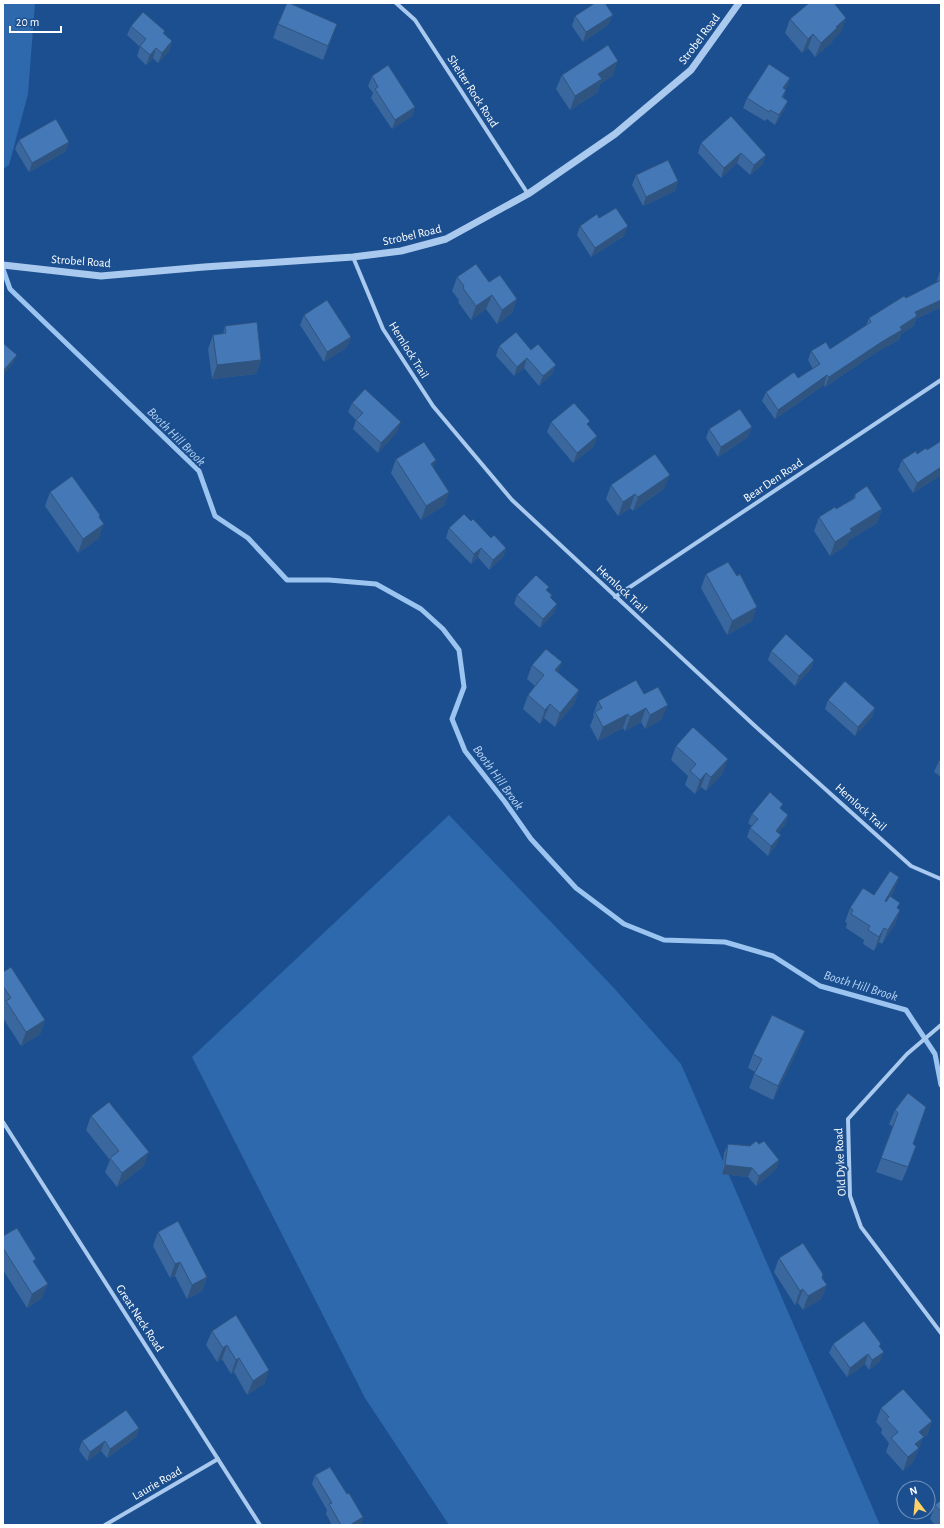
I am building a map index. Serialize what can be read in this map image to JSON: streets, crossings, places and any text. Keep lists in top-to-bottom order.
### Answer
{
  "streets": {
    "street": [
      "Strobel Road",
      "Shelter Rock Road",
      "Hemlock Trail",
      "Bear Den Road",
      "Old Dyke Road",
      "Great Neck Road",
      "Laurie Road"
    ]
  },
  "crossings": [
    ["Strobel Road", "Shelter Rock Road"],
    ["Strobel Road", "Hemlock Trail"],
    ["Hemlock Trail", "Bear Den Road"],
    ["Great Neck Road", "Laurie Road"]
  ],
  "water": ["Booth Hill Brook"],
  "scale_bar": "20 m",
  "north": "top"
}
